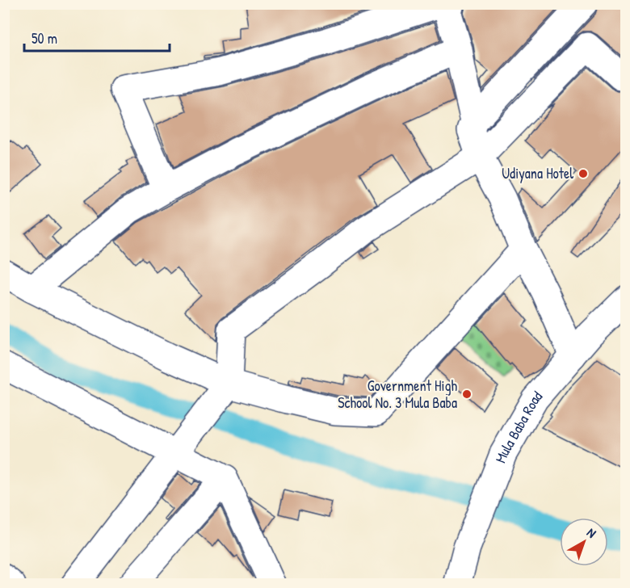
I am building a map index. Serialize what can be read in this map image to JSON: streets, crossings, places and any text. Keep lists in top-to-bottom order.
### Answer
{
  "streets": {
    "street": ["Mula Baba Road"]
  },
  "places": ["Udiyana Hotel", "Government High School No. 3 Mula Baba"],
  "scale_bar": "50 m",
  "north": "top right"
}
